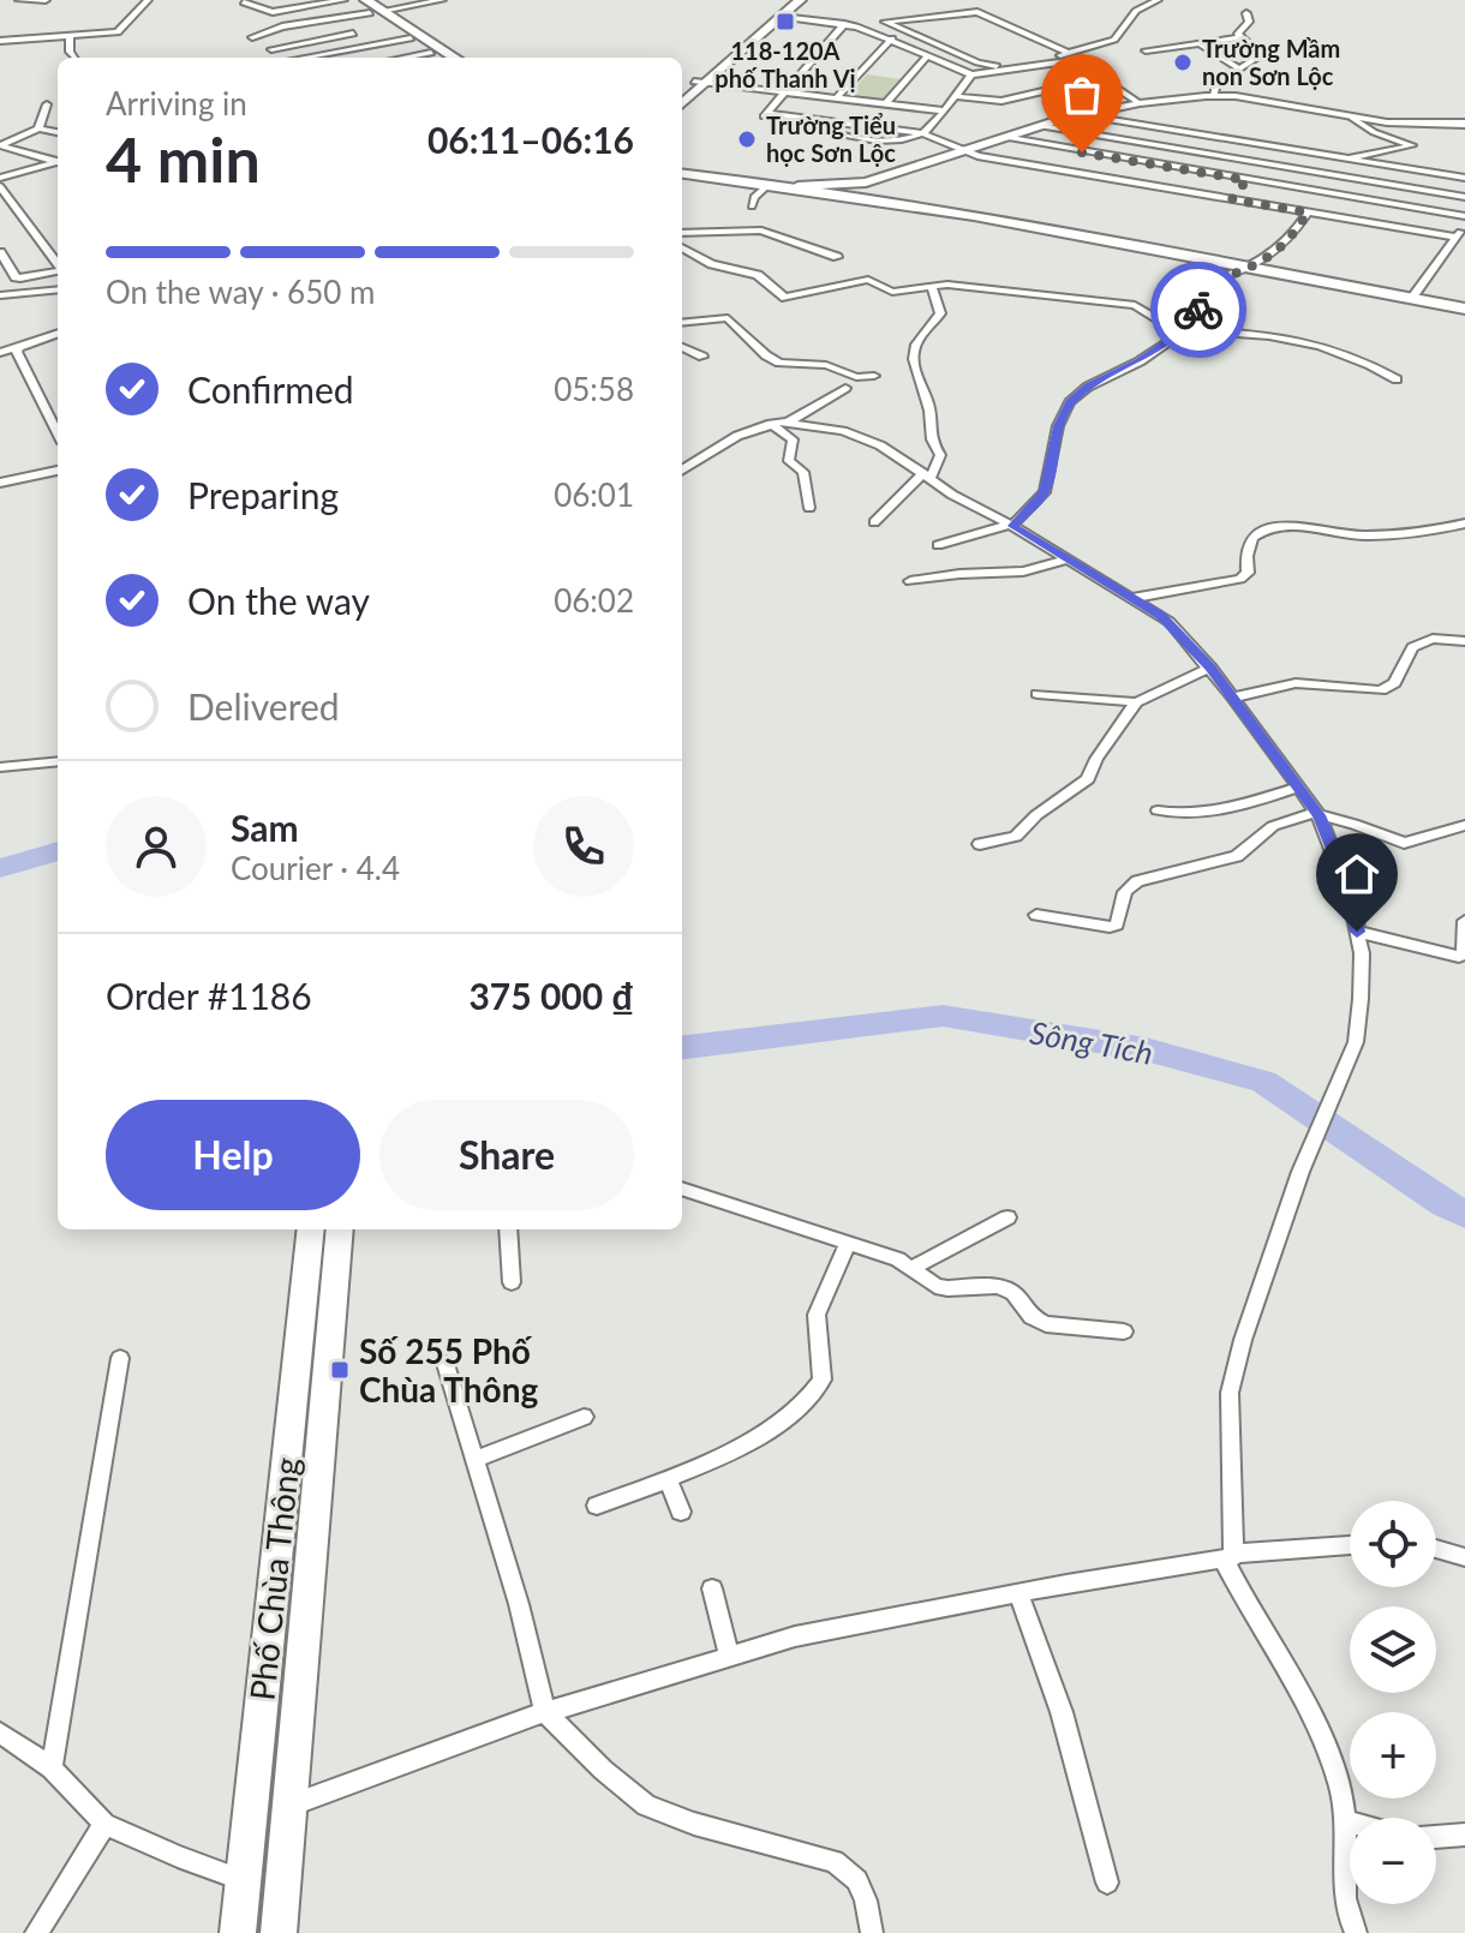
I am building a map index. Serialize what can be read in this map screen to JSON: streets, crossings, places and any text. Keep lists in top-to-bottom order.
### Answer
{
  "streets": {
    "main road": ["Phố Chùa Thông"]
  },
  "water": ["Sông Tích"],
  "places": {
    "transit": ["118-120A phố Thanh Vị", "Số 255 Phố Chùa Thông"],
    "other": ["Trường Mầm non Sơn Lộc", "Trường Tiểu học Sơn Lộc"]
  },
  "page": {
    "heading": ["4 min", "Arriving in", "06:11–06:16"],
    "panel": [
      "Sam",
      "Courier · 4.4",
      "Order #1186",
      "375 000 ₫"
    ],
    "bar": "On the way · 650 m",
    "list": [
      ["Confirmed", "05:58"],
      ["Preparing", "06:01"],
      ["On the way", "06:02"],
      "Delivered"
    ],
    "buttons": ["Help", "Share"],
    "map_buttons": ["+", "−"]
  }
}
